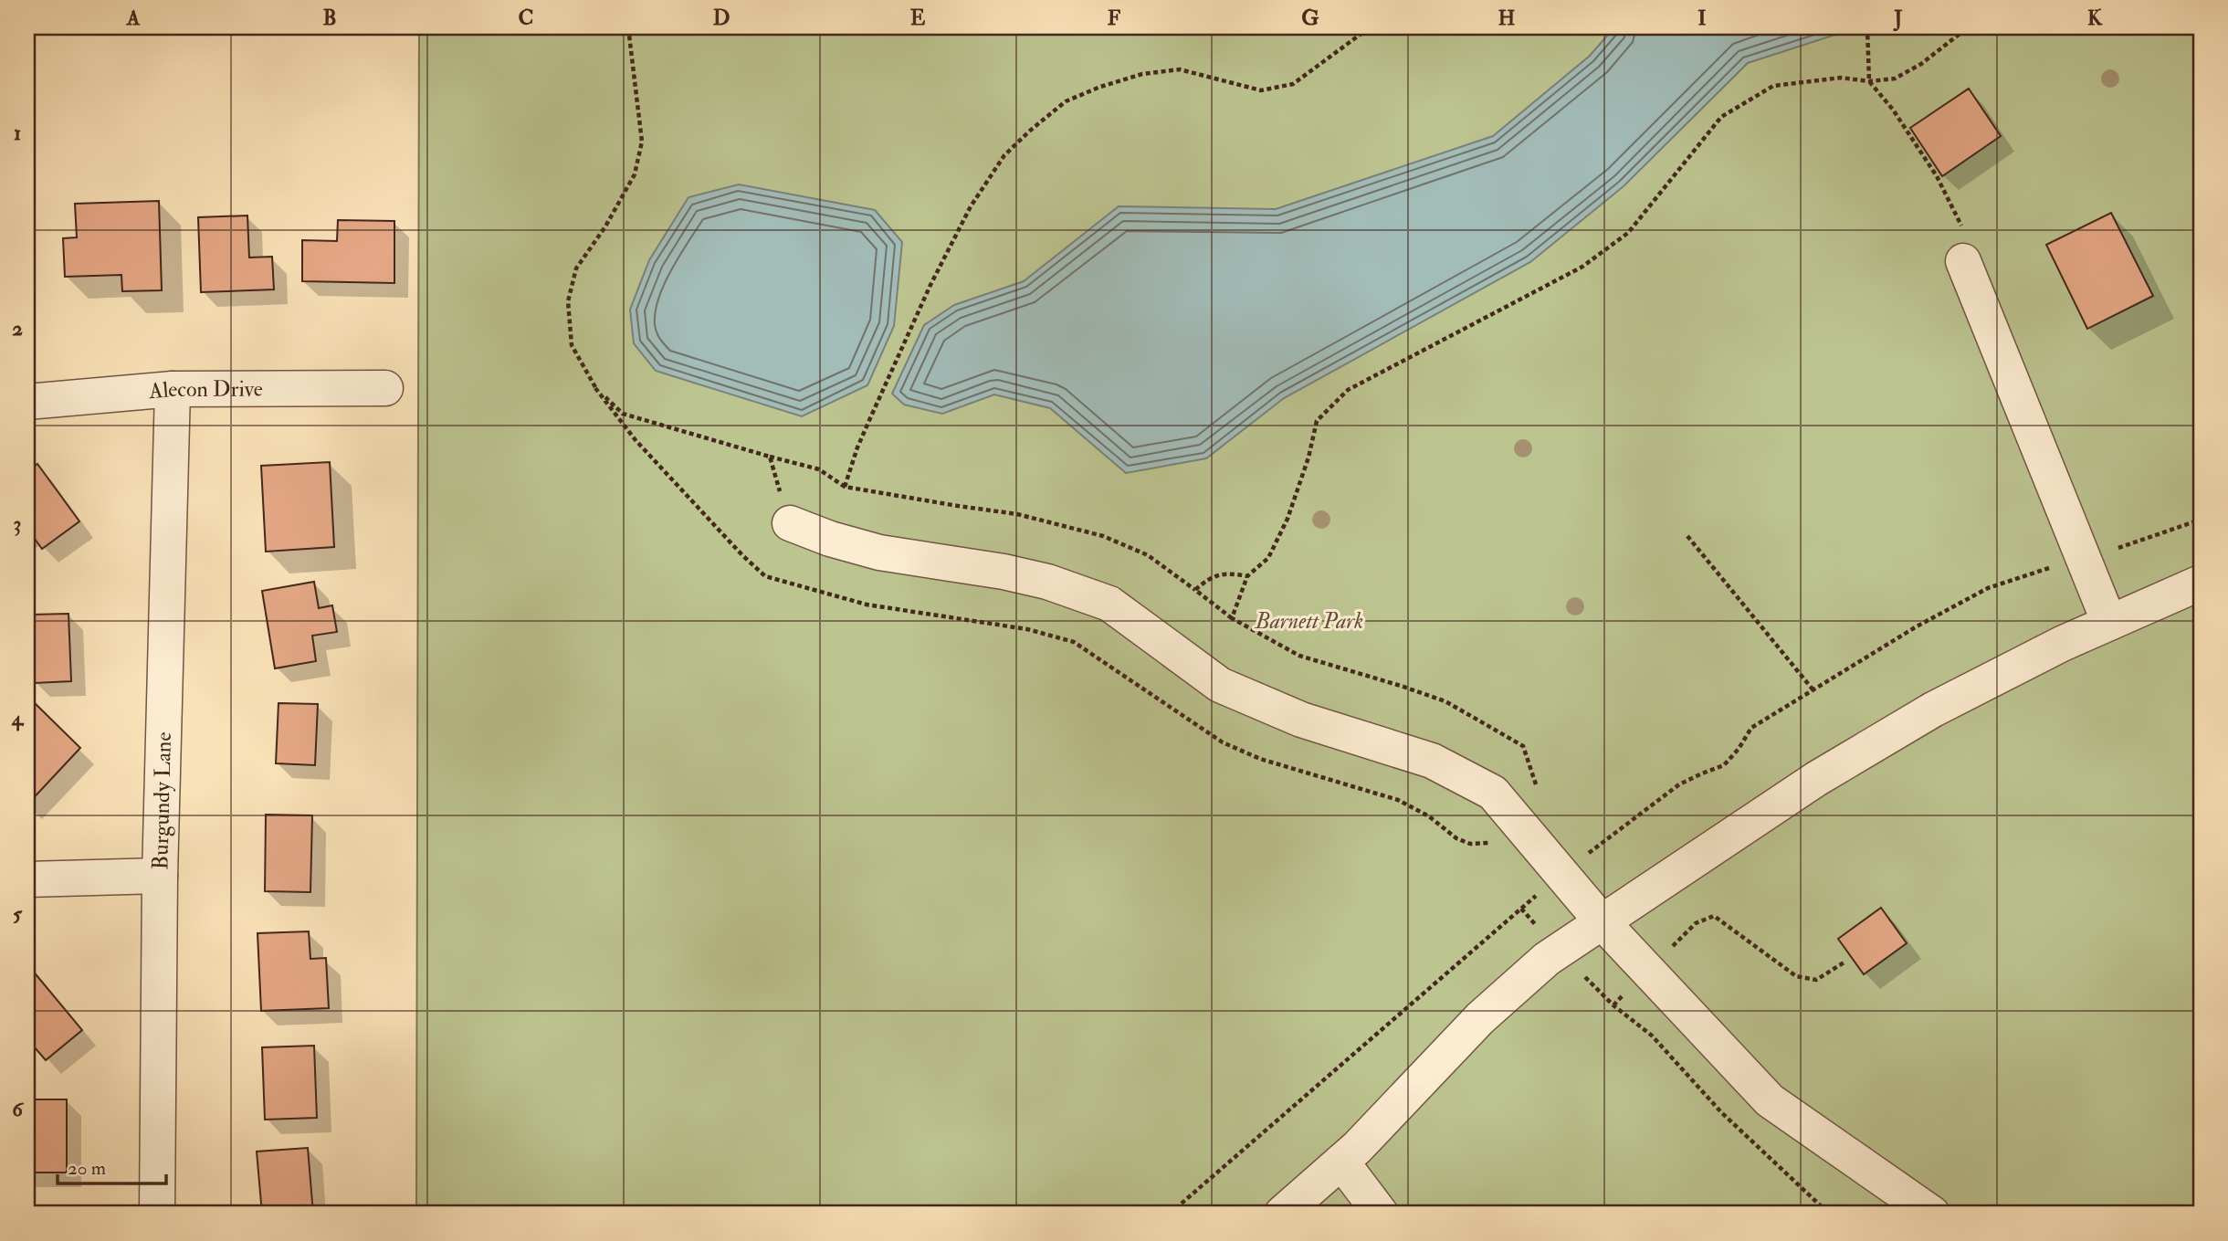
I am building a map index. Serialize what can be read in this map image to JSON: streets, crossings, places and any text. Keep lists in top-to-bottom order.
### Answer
{
  "streets": {
    "street": ["Alecon Drive", "Burgundy Lane"]
  },
  "crossings": [
    ["Alecon Drive", "Burgundy Lane"]
  ],
  "parks": ["Barnett Park"],
  "scale_bar": "20 m",
  "grid": {
    "columns": [
      "A",
      "B",
      "C",
      "D",
      "E",
      "F",
      "G",
      "H",
      "I",
      "J",
      "K"
    ],
    "rows": [
      "1",
      "2",
      "3",
      "4",
      "5",
      "6"
    ]
  }
}
